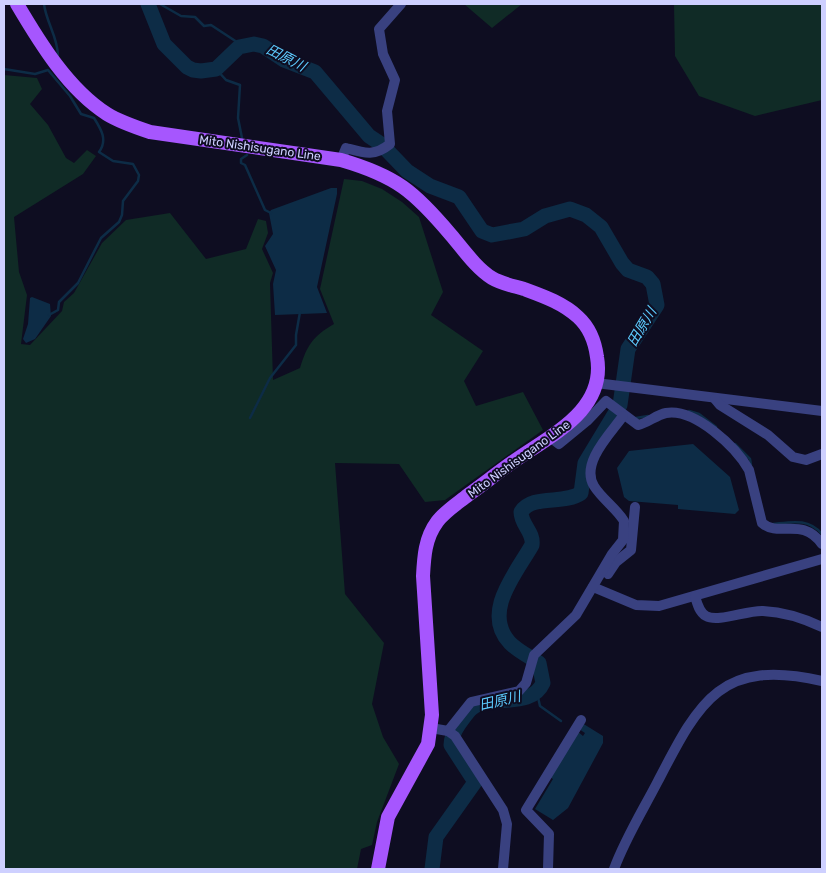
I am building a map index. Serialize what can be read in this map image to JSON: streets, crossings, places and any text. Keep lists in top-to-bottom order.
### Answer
{
  "streets": {
    "main road": ["Mito Nishisugano Line"]
  },
  "water": ["田原川"]
}
